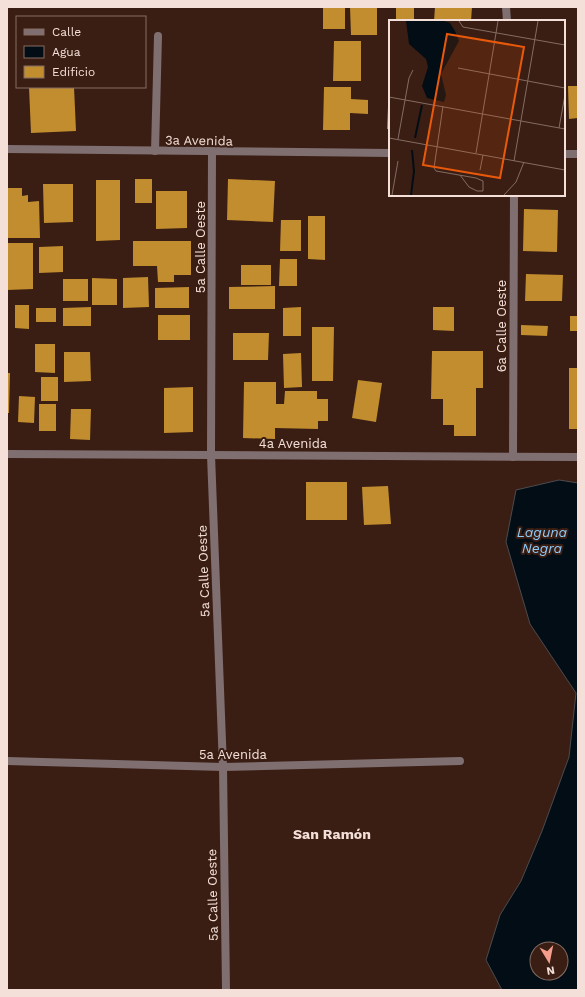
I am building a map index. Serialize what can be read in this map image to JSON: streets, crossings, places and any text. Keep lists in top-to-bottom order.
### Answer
{
  "streets": {
    "street": [
      "3a Avenida",
      "5a Calle Oeste",
      "6a Calle Oeste",
      "4a Avenida",
      "5a Avenida"
    ]
  },
  "crossings": [
    ["3a Avenida", "5a Calle Oeste"],
    ["5a Calle Oeste", "4a Avenida"],
    ["5a Calle Oeste", "5a Avenida"],
    ["6a Calle Oeste", "4a Avenida"]
  ],
  "districts": ["San Ramón"],
  "water": ["Laguna Negra"],
  "legend": ["Calle", "Agua", "Edificio"],
  "north": "bottom"
}
